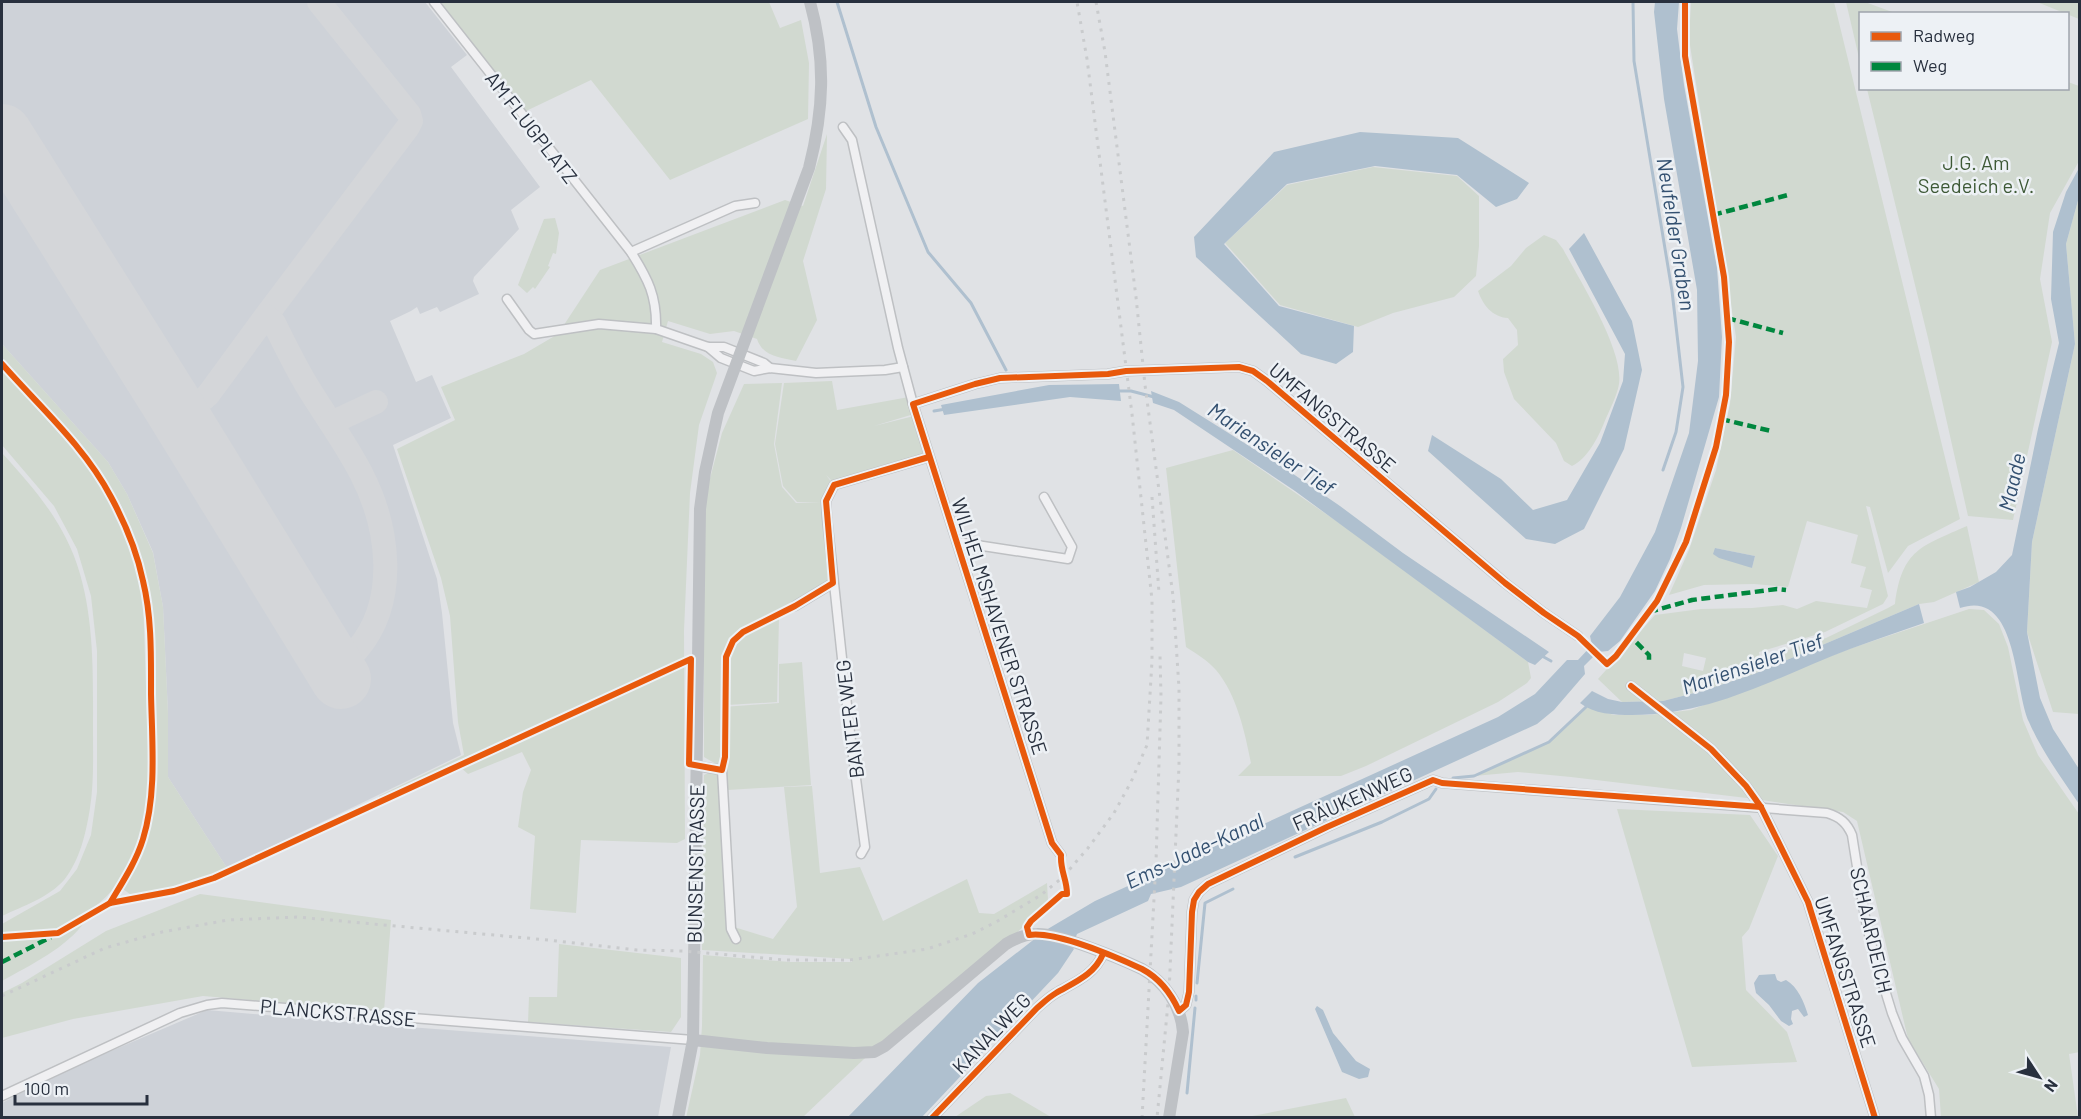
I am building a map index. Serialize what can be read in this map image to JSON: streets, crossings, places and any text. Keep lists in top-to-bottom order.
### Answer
{
  "streets": {
    "street": [
      "AM FLUGPLATZ",
      "UMFANGSTRASSE",
      "WILHELMSHAVENER STRASSE",
      "BANTER WEG",
      "FRÄUKENWEG",
      "BUNSENSTRASSE",
      "SCHAARDEICH",
      "PLANCKSTRASSE",
      "KANALWEG"
    ]
  },
  "crossings": [
    ["UMFANGSTRASSE", "WILHELMSHAVENER STRASSE"],
    ["UMFANGSTRASSE", "FRÄUKENWEG"],
    ["UMFANGSTRASSE", "SCHAARDEICH"],
    ["WILHELMSHAVENER STRASSE", "BANTER WEG"],
    ["FRÄUKENWEG", "SCHAARDEICH"],
    ["BUNSENSTRASSE", "PLANCKSTRASSE"]
  ],
  "water": [
    "Neufelder Graben",
    "Mariensieler Tief",
    "Maade",
    "Ems-Jade-Kanal"
  ],
  "parks": ["J.G. Am Seedeich e.V."],
  "legend": ["Radweg", "Weg"],
  "scale_bar": "100 m",
  "north": "bottom right"
}
